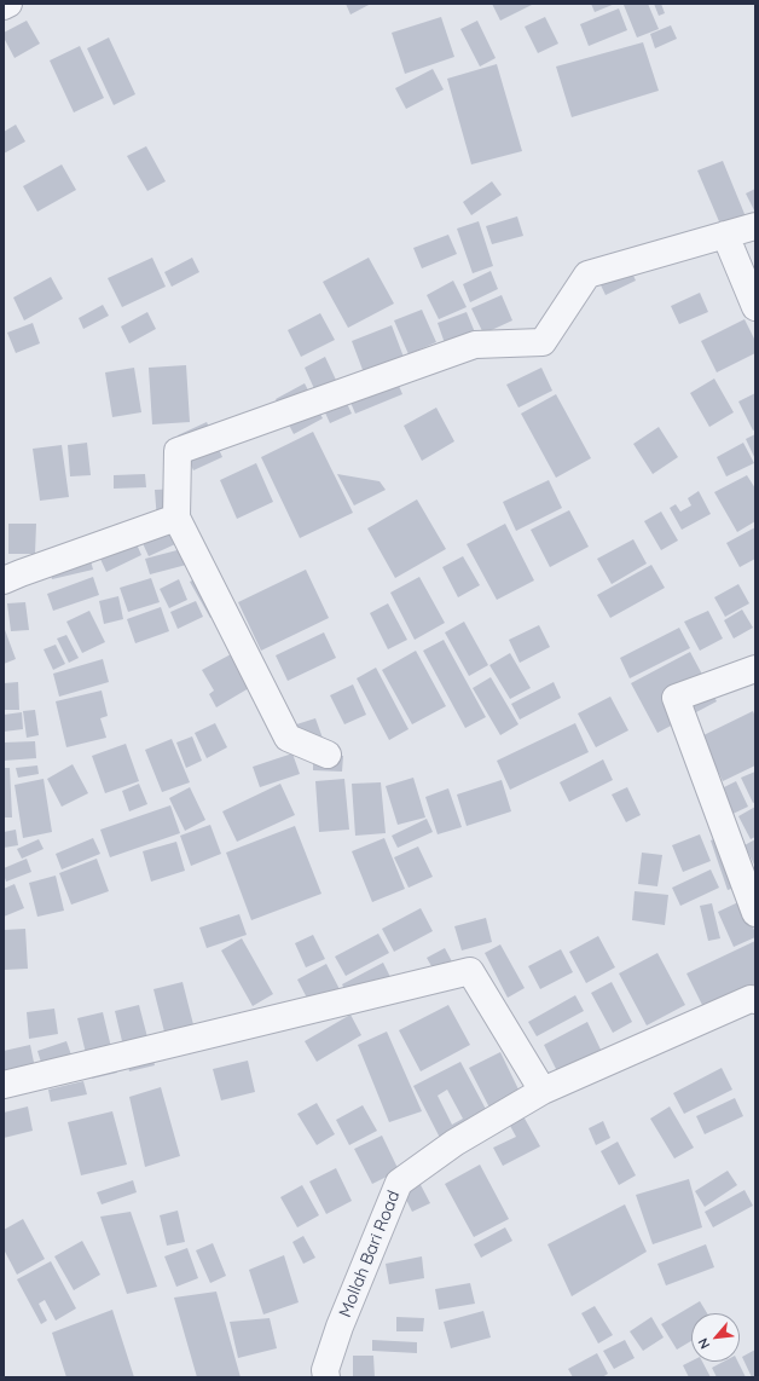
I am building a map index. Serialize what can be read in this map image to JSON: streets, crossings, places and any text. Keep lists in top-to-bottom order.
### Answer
{
  "streets": {
    "street": ["Mollah Bari Road"]
  },
  "north": "bottom left"
}
